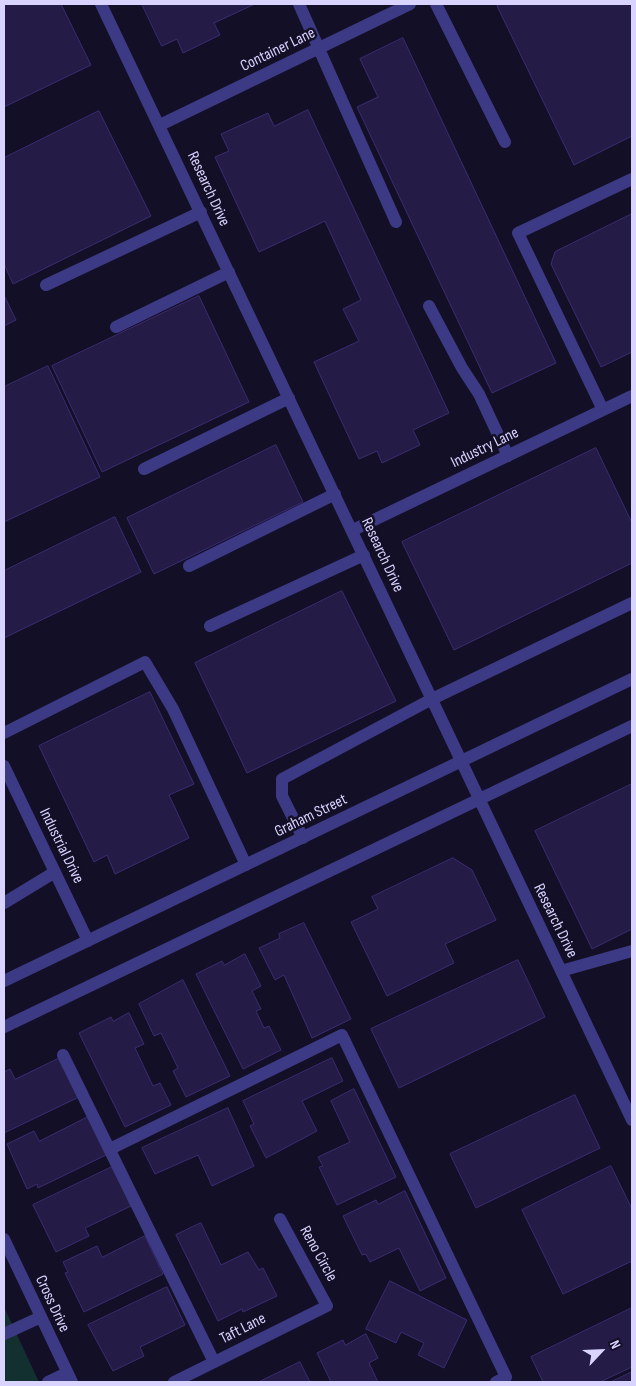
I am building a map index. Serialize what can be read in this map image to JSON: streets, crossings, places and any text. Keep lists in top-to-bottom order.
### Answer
{
  "streets": {
    "street": [
      "Container Lane",
      "Research Drive",
      "Industry Lane",
      "Graham Street",
      "Industrial Drive",
      "Reno Circle",
      "Cross Drive",
      "Taft Lane"
    ]
  },
  "crossings": [
    ["Container Lane", "Research Drive"],
    ["Research Drive", "Industry Lane"],
    ["Research Drive", "Graham Street"],
    ["Graham Street", "Industrial Drive"],
    ["Reno Circle", "Taft Lane"]
  ],
  "north": "top right"
}
